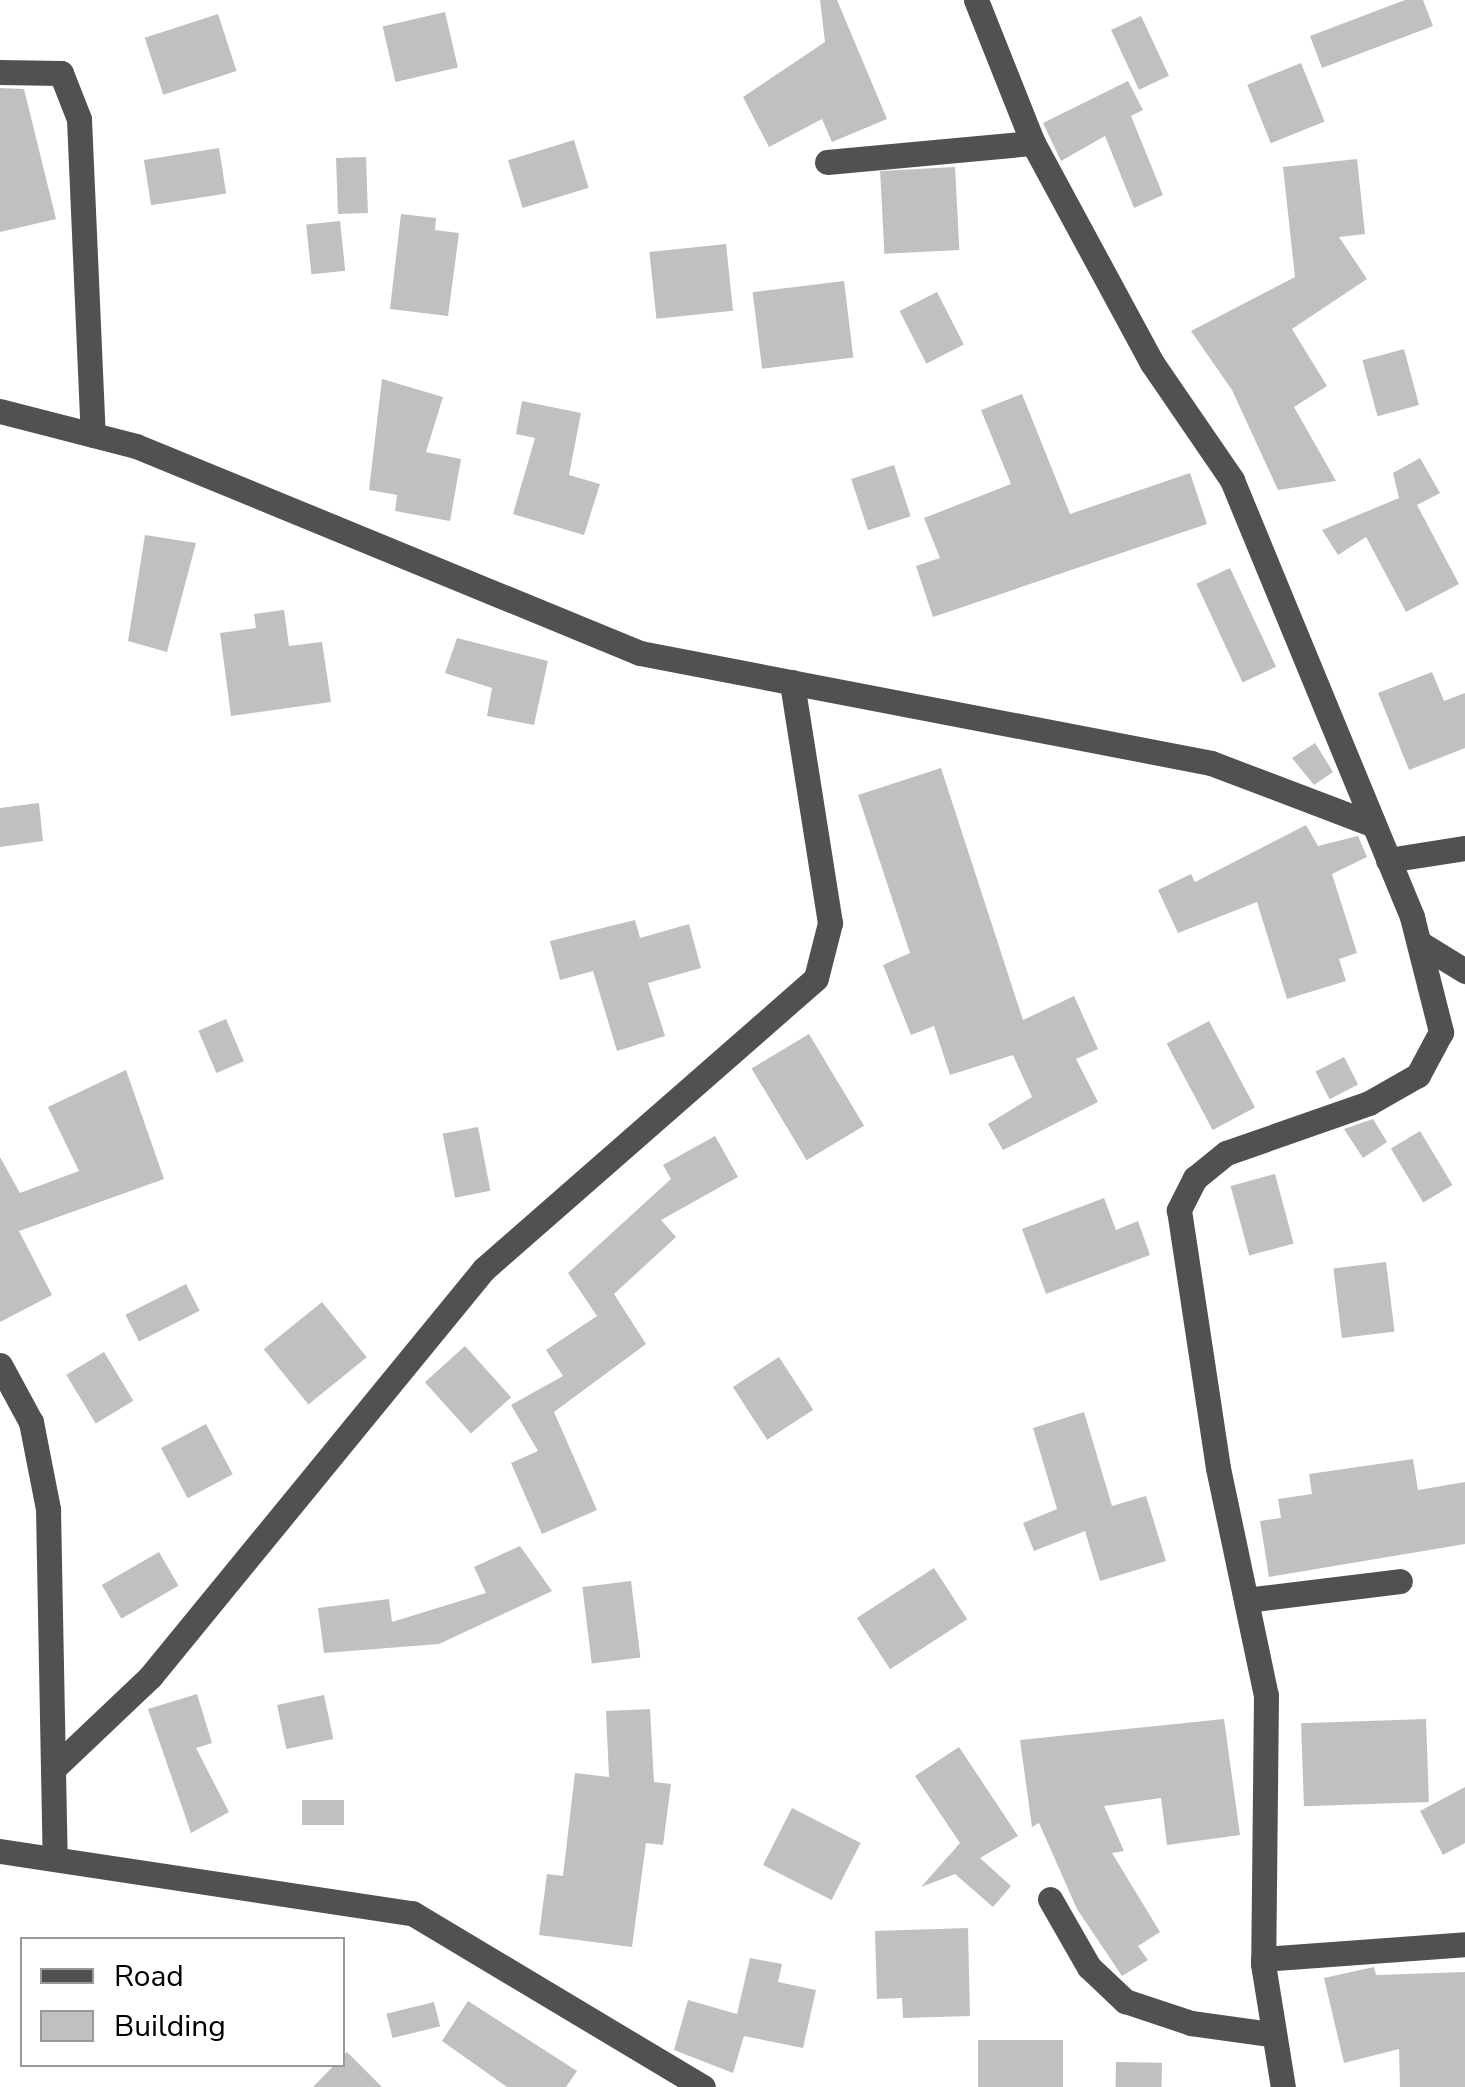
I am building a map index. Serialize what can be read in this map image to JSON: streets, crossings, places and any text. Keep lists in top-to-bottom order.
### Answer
{
  "legend": ["Road", "Building"]
}
